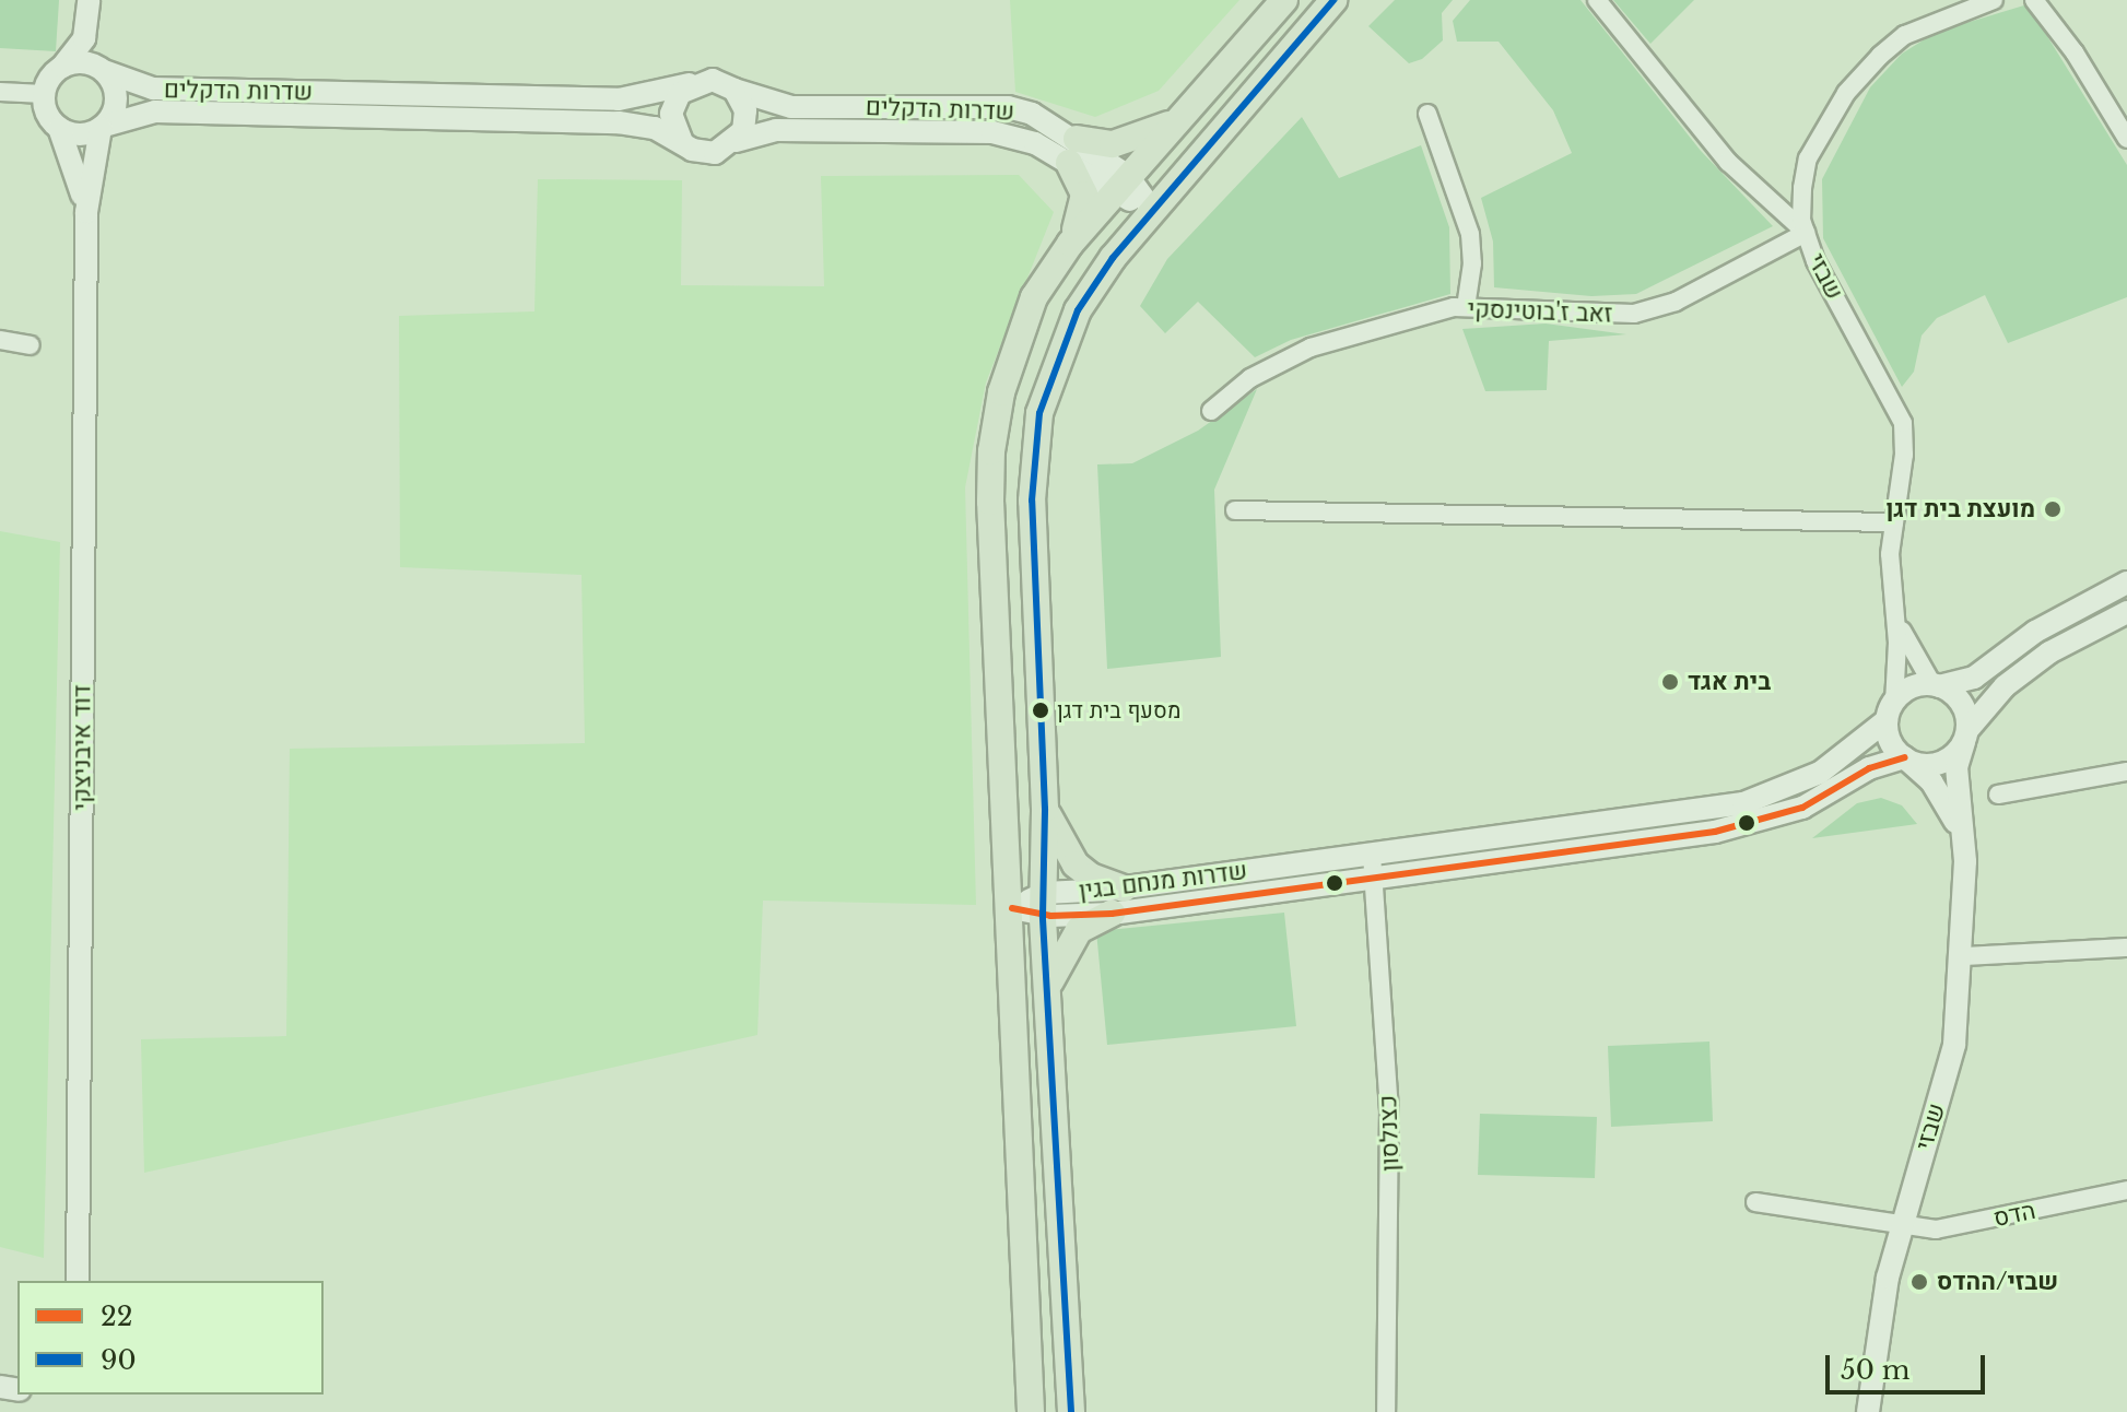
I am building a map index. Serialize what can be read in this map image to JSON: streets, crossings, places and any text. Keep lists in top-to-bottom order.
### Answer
{
  "streets": {
    "street": [
      "שדרות הדקלים",
      "שבזי",
      "זאב ז'בוטינסקי",
      "דוד איבניצקי",
      "שדרות מנחם בגין",
      "כצנלסון",
      "הדס"
    ]
  },
  "crossings": [
    ["שדרות הדקלים", "דוד איבניצקי"],
    ["שבזי", "זאב ז'בוטינסקי"],
    ["שבזי", "שדרות מנחם בגין"],
    ["שבזי", "הדס"],
    ["שדרות מנחם בגין", "כצנלסון"]
  ],
  "places": [
    "מועצת בית דגן",
    "בית אגד",
    "מסעף בית דגן",
    "שבזי/ההדס"
  ],
  "lines": ["transit line 90", "transit line 22"],
  "legend": ["22", "90"],
  "scale_bar": "50 m"
}
